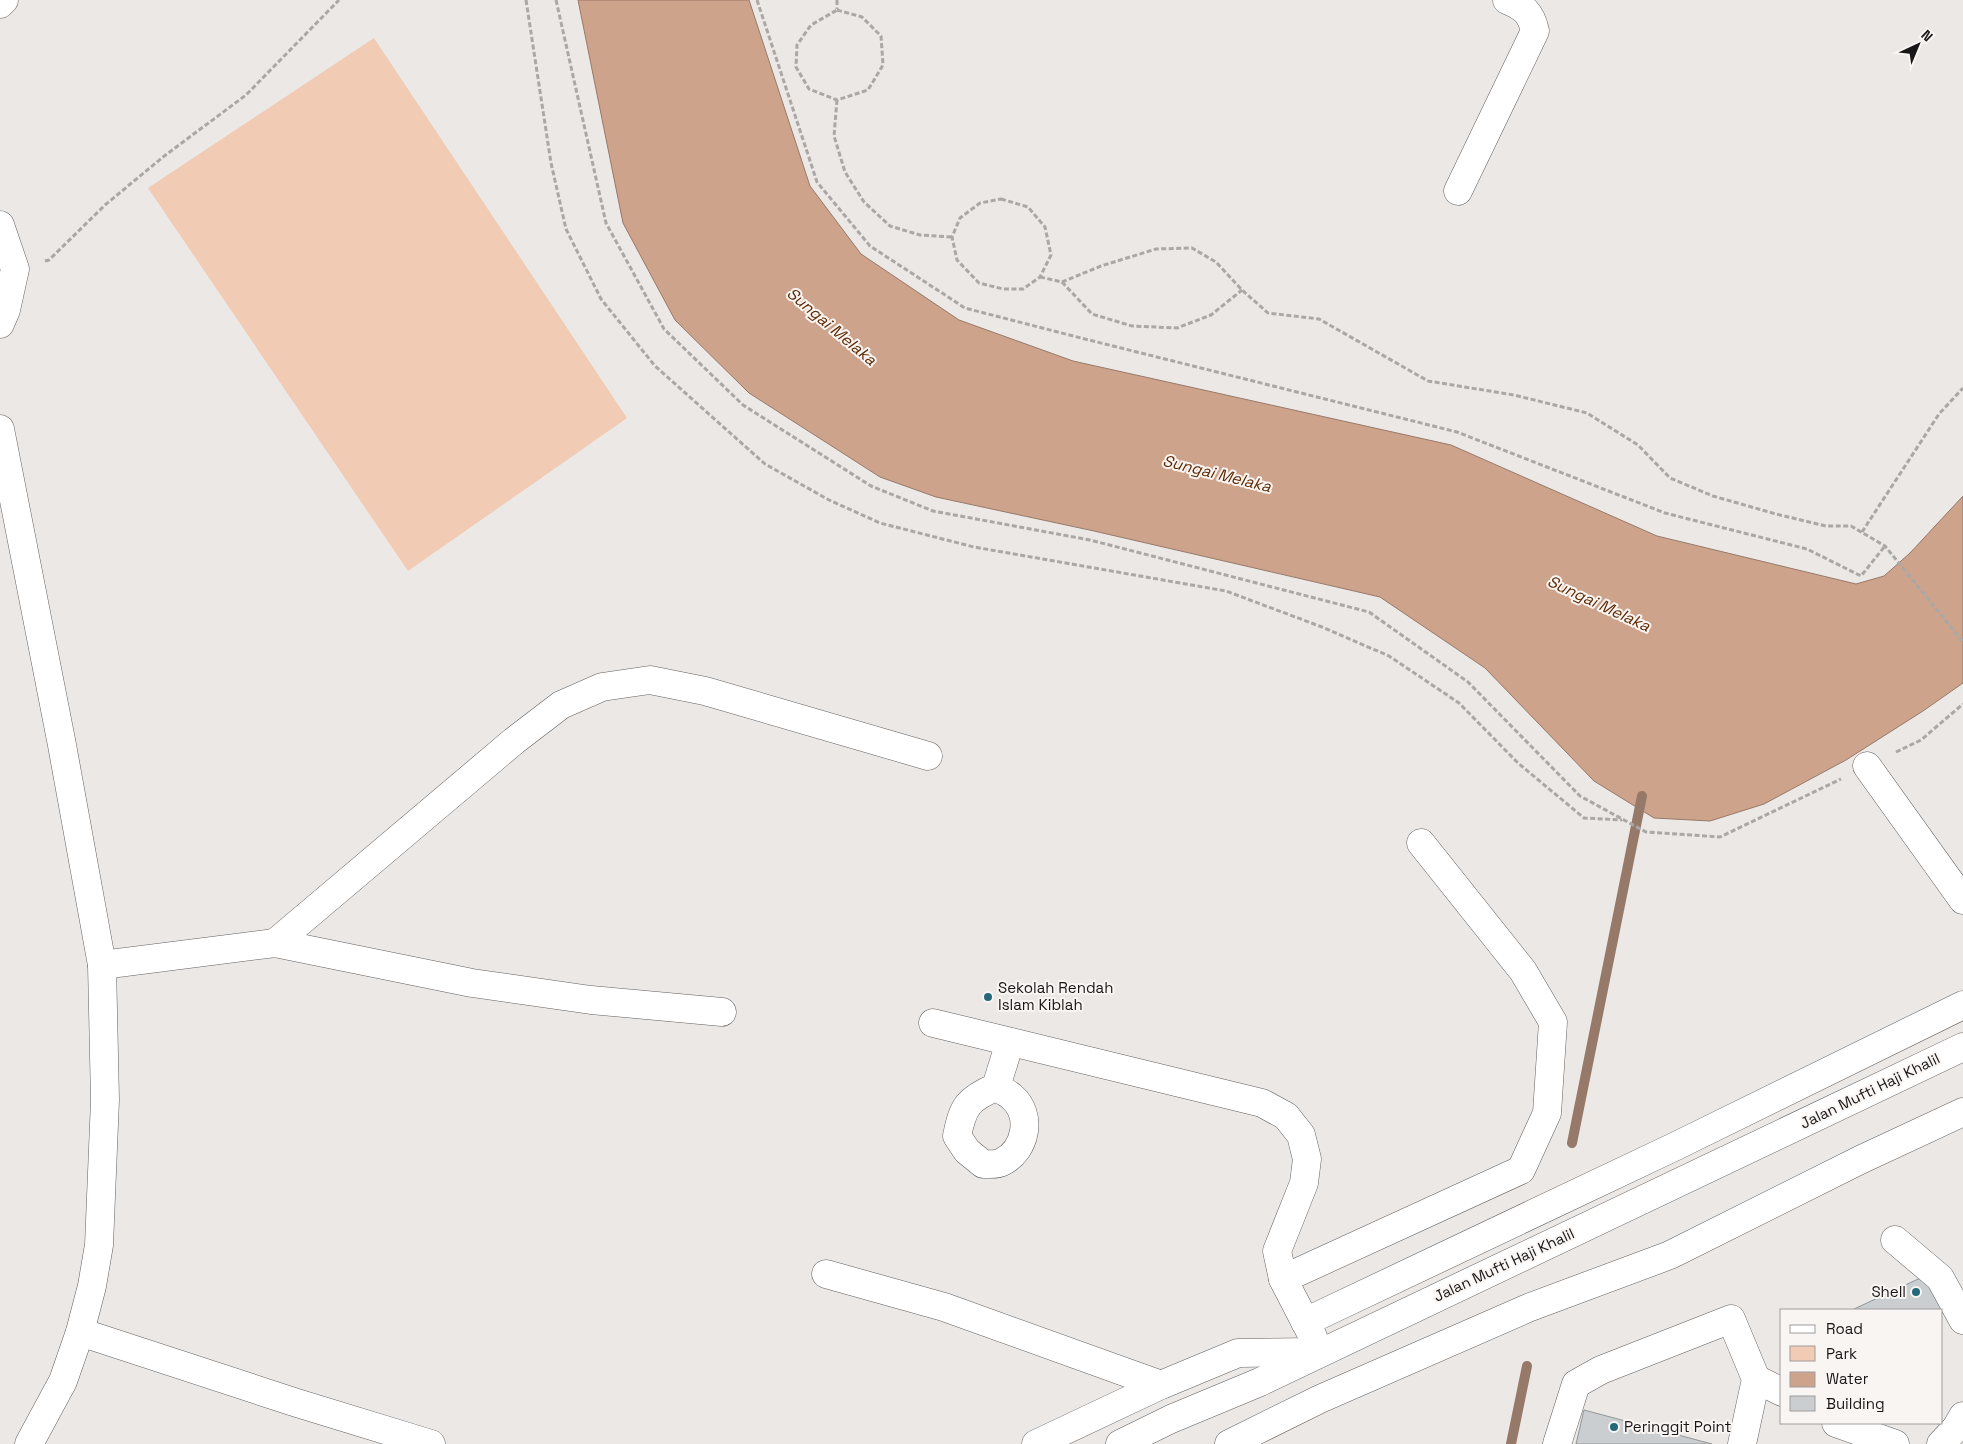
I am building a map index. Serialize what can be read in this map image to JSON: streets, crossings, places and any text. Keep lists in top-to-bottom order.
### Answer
{
  "streets": {
    "street": ["Jalan Mufti Haji Khalil"]
  },
  "water": ["Sungai Melaka"],
  "places": ["Sekolah Rendah Islam Kiblah", "Shell", "Peringgit Point"],
  "legend": [
    "Road",
    "Park",
    "Water",
    "Building"
  ],
  "north": "top right"
}
